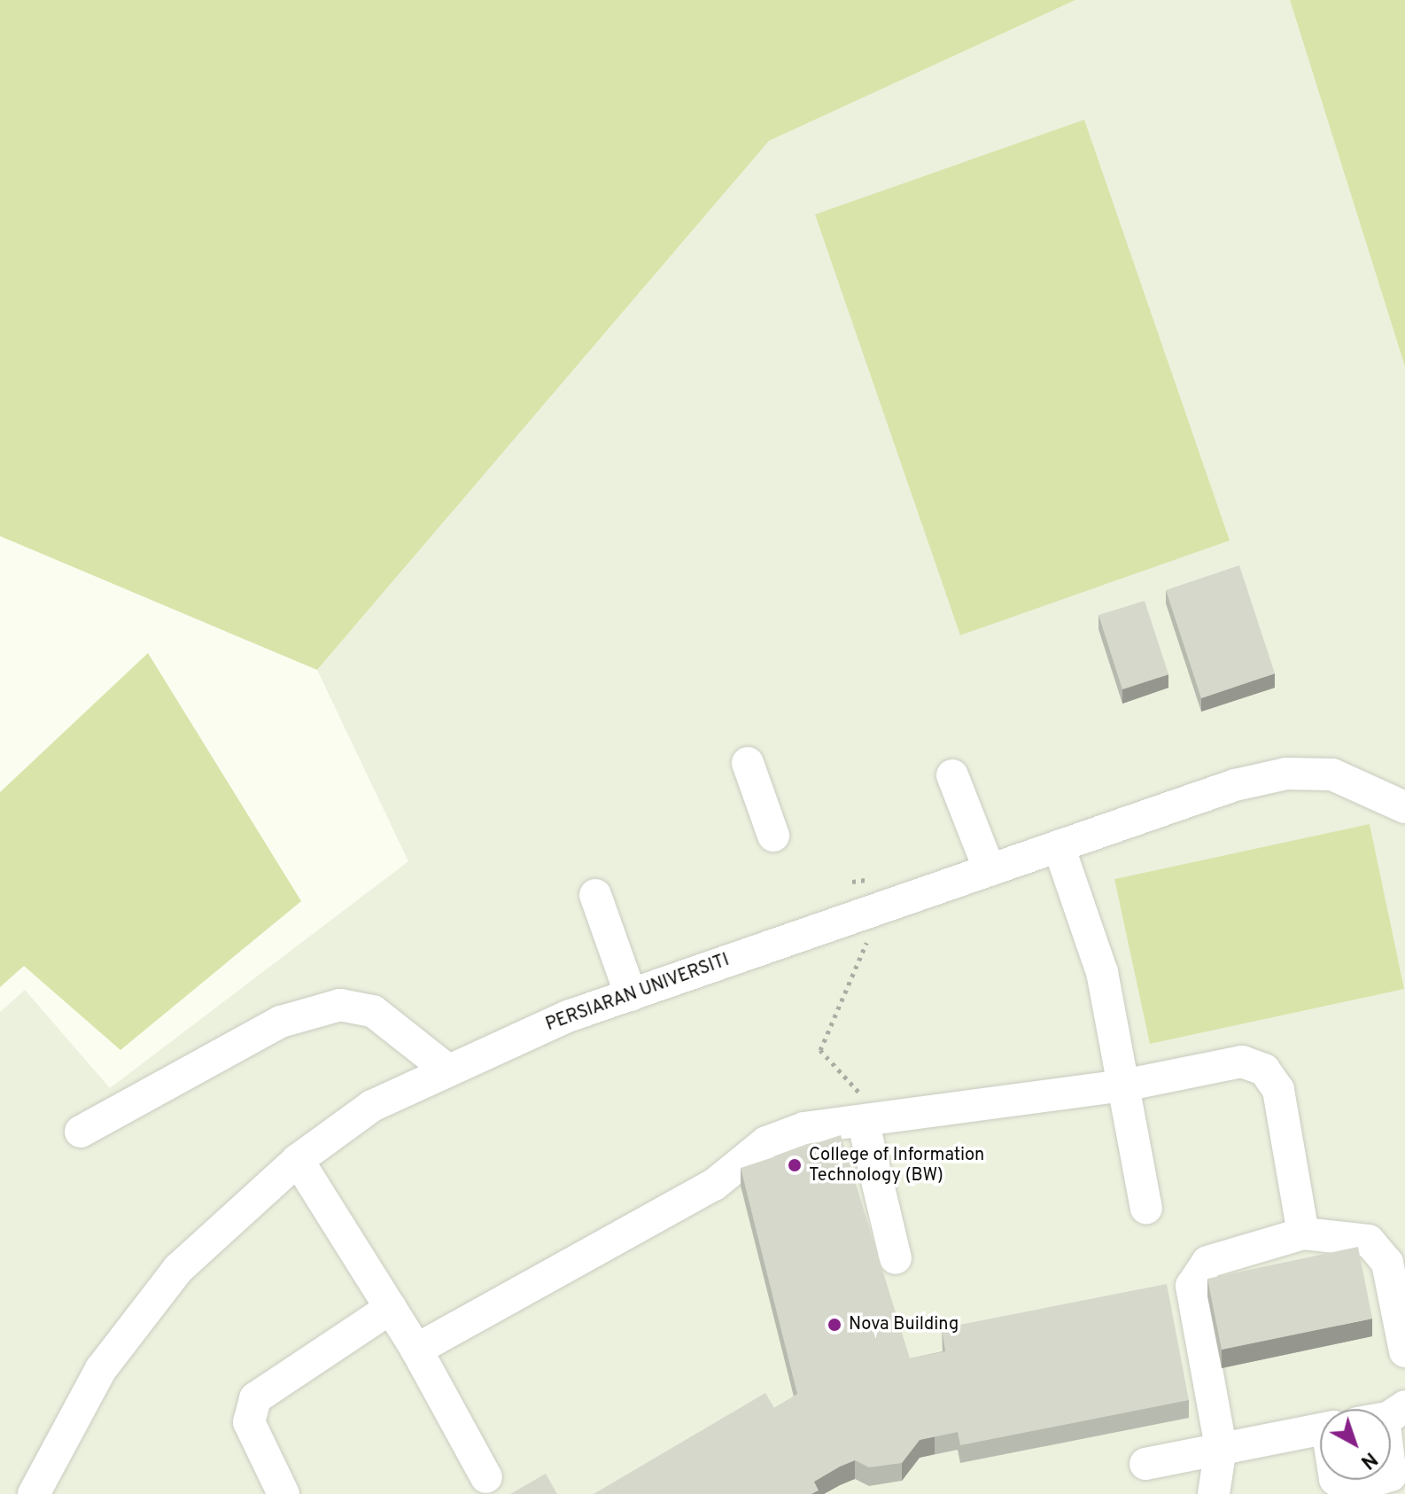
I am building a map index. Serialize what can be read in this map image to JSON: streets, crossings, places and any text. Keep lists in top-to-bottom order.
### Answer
{
  "streets": {
    "street": ["PERSIARAN UNIVERSITI"]
  },
  "places": ["College of Information Technology (BW)", "Nova Building"],
  "north": "bottom right"
}
